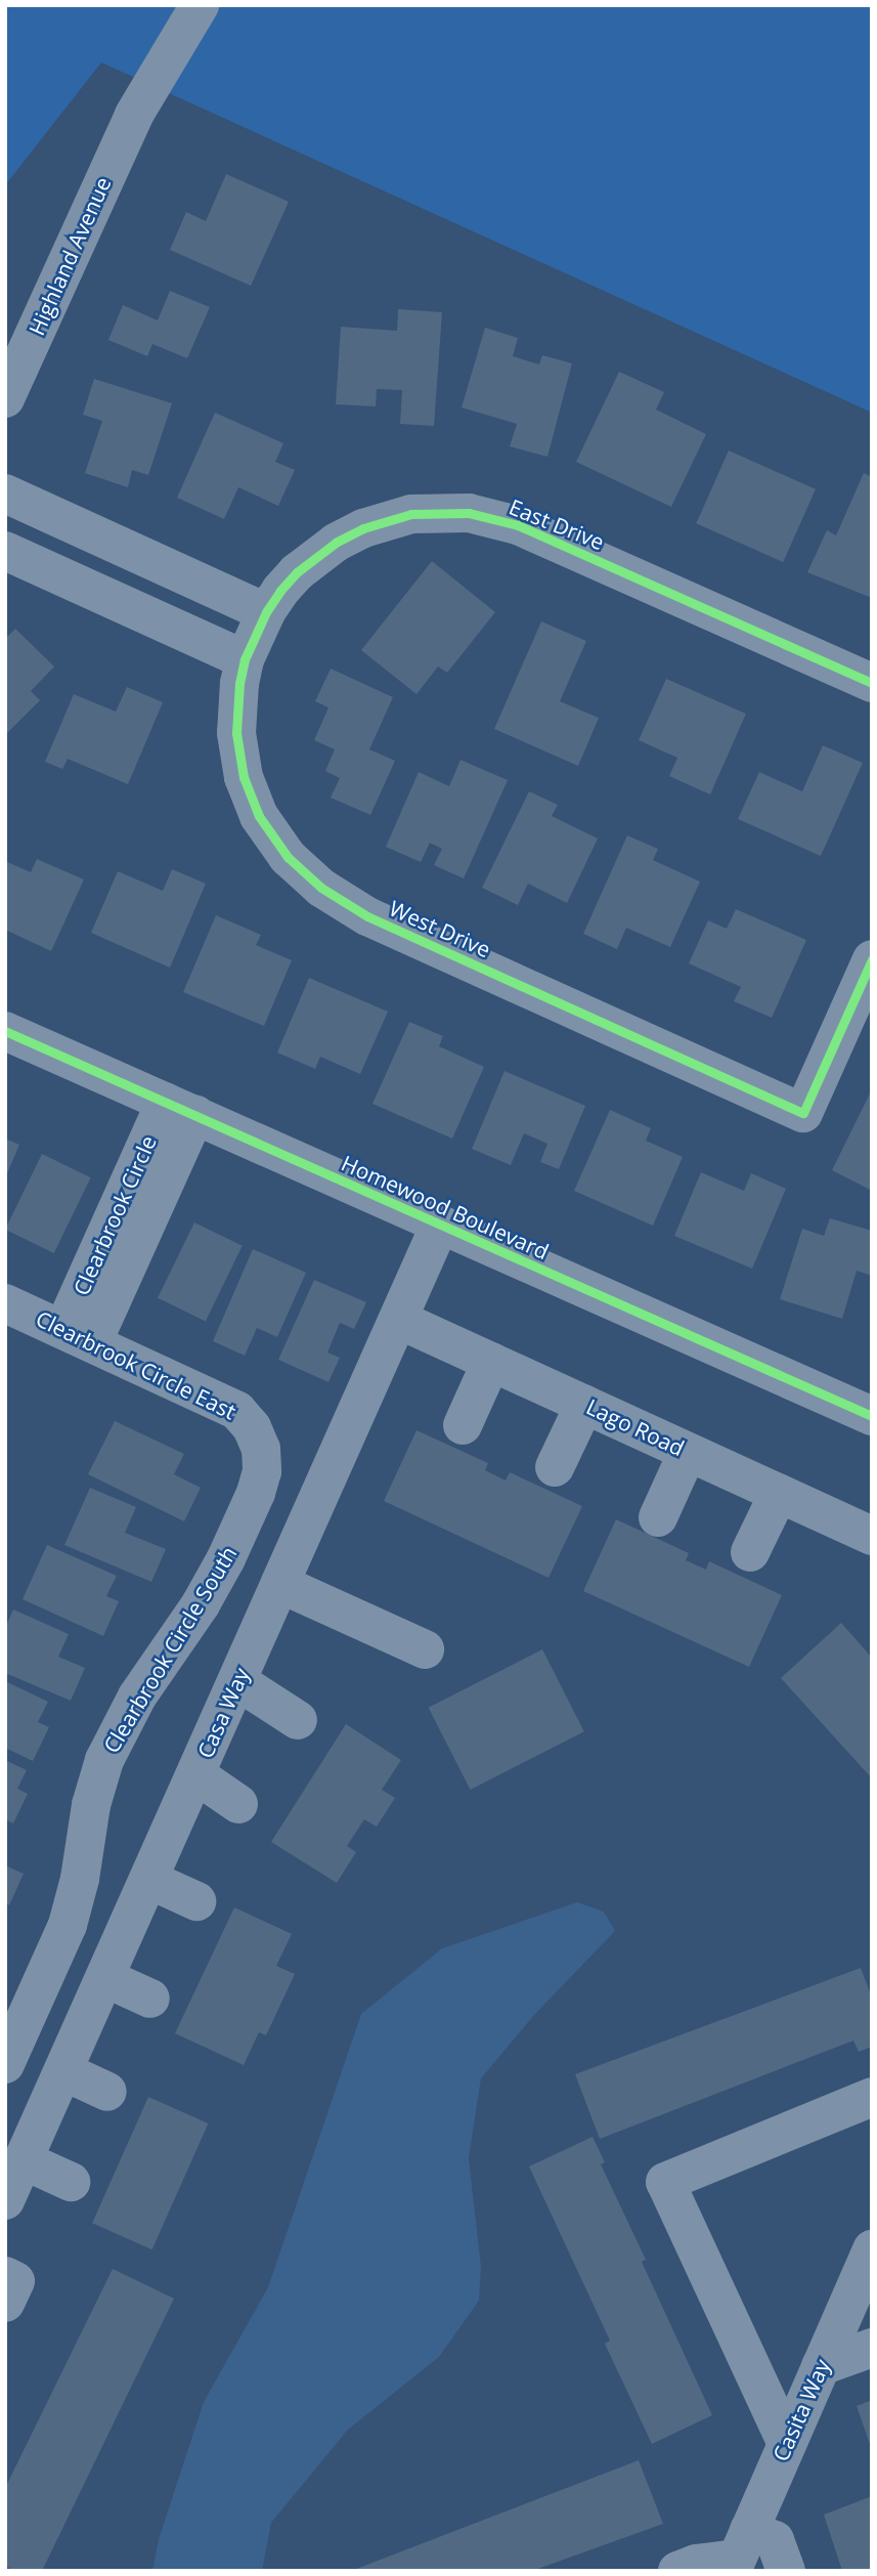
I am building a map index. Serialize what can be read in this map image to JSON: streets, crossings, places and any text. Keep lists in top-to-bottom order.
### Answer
{
  "streets": {
    "street": [
      "Highland Avenue",
      "East Drive",
      "West Drive",
      "Homewood Boulevard",
      "Clearbrook Circle",
      "Clearbrook Circle East",
      "Lago Road",
      "Clearbrook Circle South",
      "Casa Way",
      "Casita Way"
    ]
  },
  "crossings": [
    ["East Drive", "West Drive"],
    ["Homewood Boulevard", "Clearbrook Circle"],
    ["Homewood Boulevard", "Casa Way"],
    ["Clearbrook Circle", "Clearbrook Circle East"],
    ["Clearbrook Circle East", "Clearbrook Circle South"],
    ["Lago Road", "Casa Way"]
  ]
}
